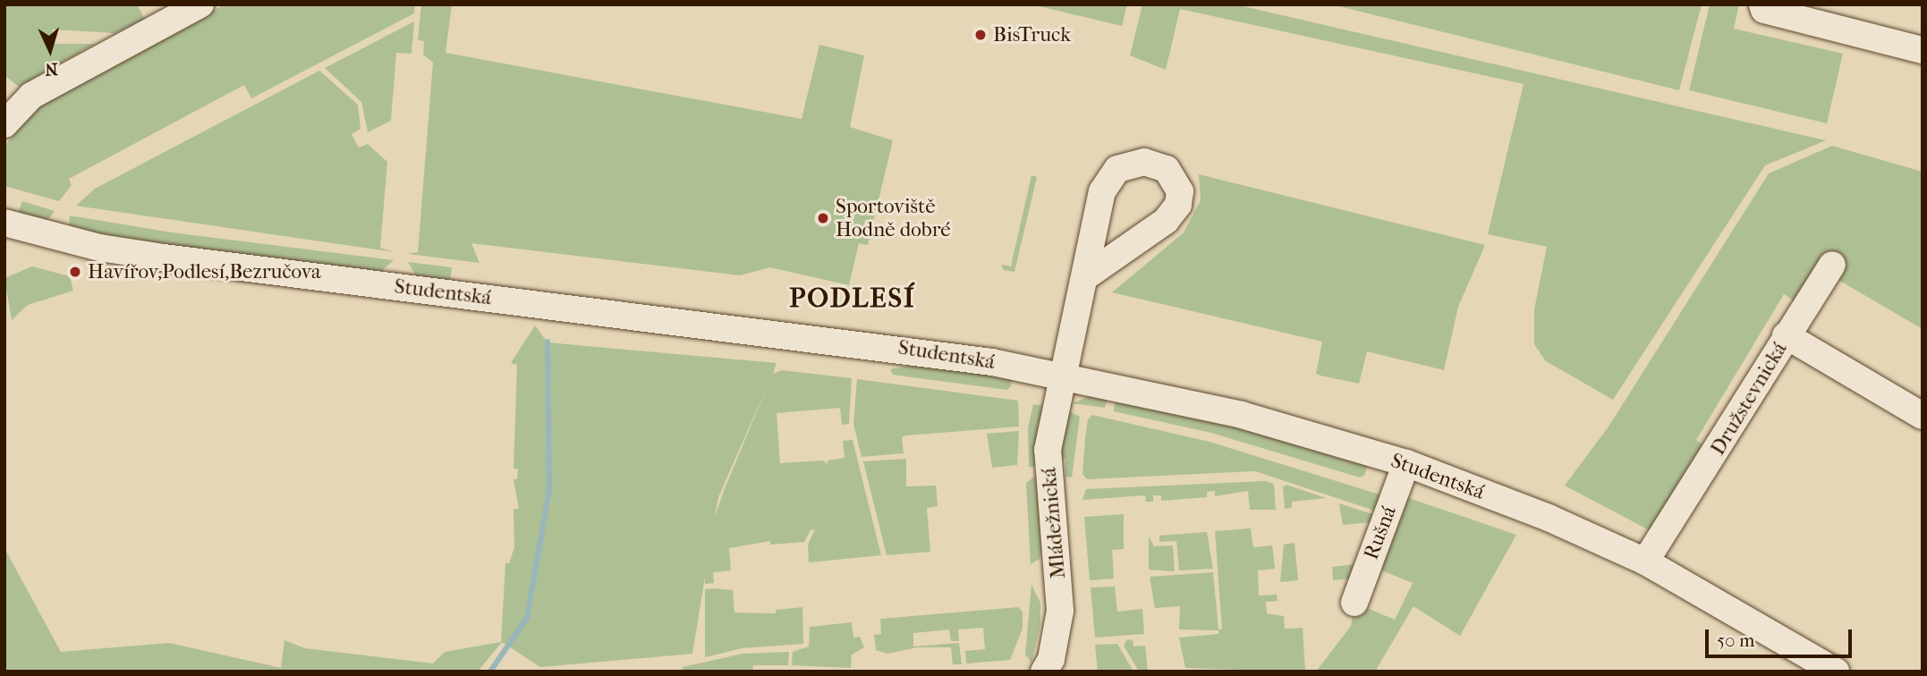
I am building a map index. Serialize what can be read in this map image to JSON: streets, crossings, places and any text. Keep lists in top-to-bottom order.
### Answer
{
  "streets": {
    "street": [
      "Studentská",
      "Družstevnická",
      "Mládežnická",
      "Rušná"
    ]
  },
  "crossings": [
    ["Studentská", "Družstevnická"],
    ["Studentská", "Mládežnická"],
    ["Studentská", "Rušná"]
  ],
  "districts": ["PODLESÍ"],
  "places": ["BisTruck", "Sportoviště Hodně dobré", "Havířov,Podlesí,Bezručova"],
  "scale_bar": "50 m",
  "north": "bottom"
}
